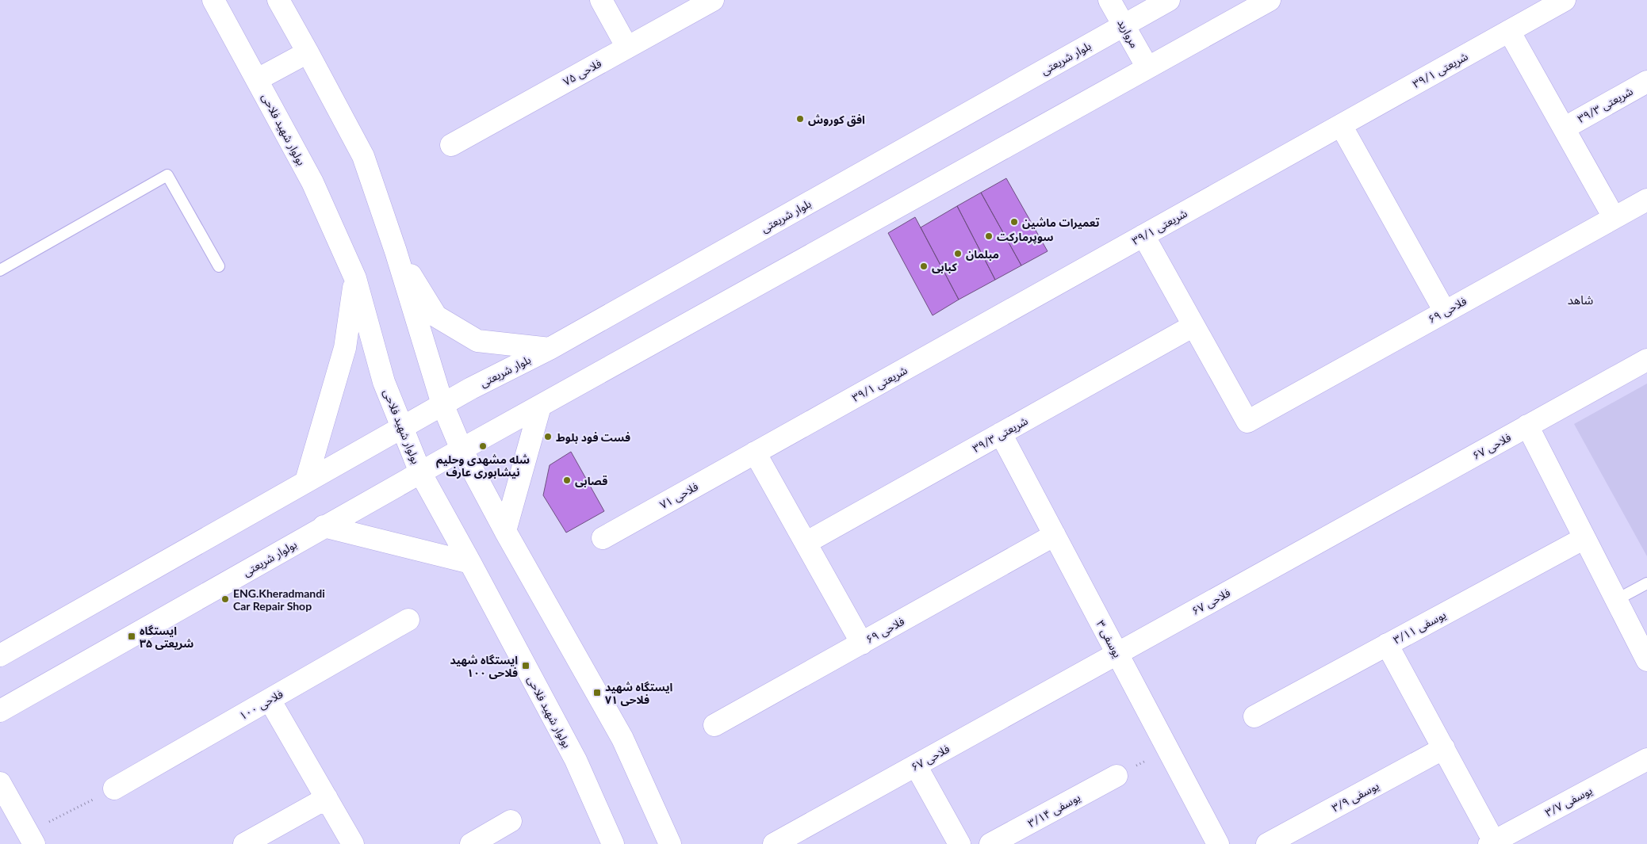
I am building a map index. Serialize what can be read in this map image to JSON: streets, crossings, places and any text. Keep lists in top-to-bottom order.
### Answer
{
  "streets": {
    "street": [
      "مروارید",
      "بلوار شریعتی",
      "شریعتی ۳۹/۱",
      "فلاحی ۷۵",
      "شریعتی ۳۹/۳",
      "بولوار شهید فلاحی",
      "فلاحی ۶۹",
      "فلاحی ۶۷",
      "فلاحی ۷۱",
      "بولوار شریعتی",
      "یوسفی ۳/۱۱",
      "یوسفی ۳",
      "فلاحی ۱۰۰",
      "یوسفی ۳/۹",
      "یوسفی ۳/۷",
      "یوسفی ۳/۱۴"
    ]
  },
  "crossings": [
    ["مروارید", "بلوار شریعتی"],
    ["بلوار شریعتی", "بولوار شهید فلاحی"],
    ["شریعتی ۳۹/۱", "فلاحی ۷۱"],
    ["شریعتی ۳۹/۳", "فلاحی ۶۹"],
    ["شریعتی ۳۹/۳", "یوسفی ۳"],
    ["بولوار شهید فلاحی", "بولوار شریعتی"],
    ["فلاحی ۶۹", "یوسفی ۳"],
    ["فلاحی ۶۷", "یوسفی ۳"]
  ],
  "districts": ["شاهد"],
  "places": {
    "other": [
      "افق کوروش",
      "تعمیرات ماشین",
      "سوپرمارکت",
      "مبلمان",
      "کبابی",
      "فست فود بلوط",
      "شله مشهدی وحلیم نیشابوری عارف",
      "قصابی",
      "ENG.Kheradmandi Car Repair Shop"
    ],
    "transit": ["ایستگاه شریعتی ۳۵", "ایستگاه شهید فلاحی ۱۰۰", "ایستگاه شهید فلاحی ۷۱"]
  }
}
